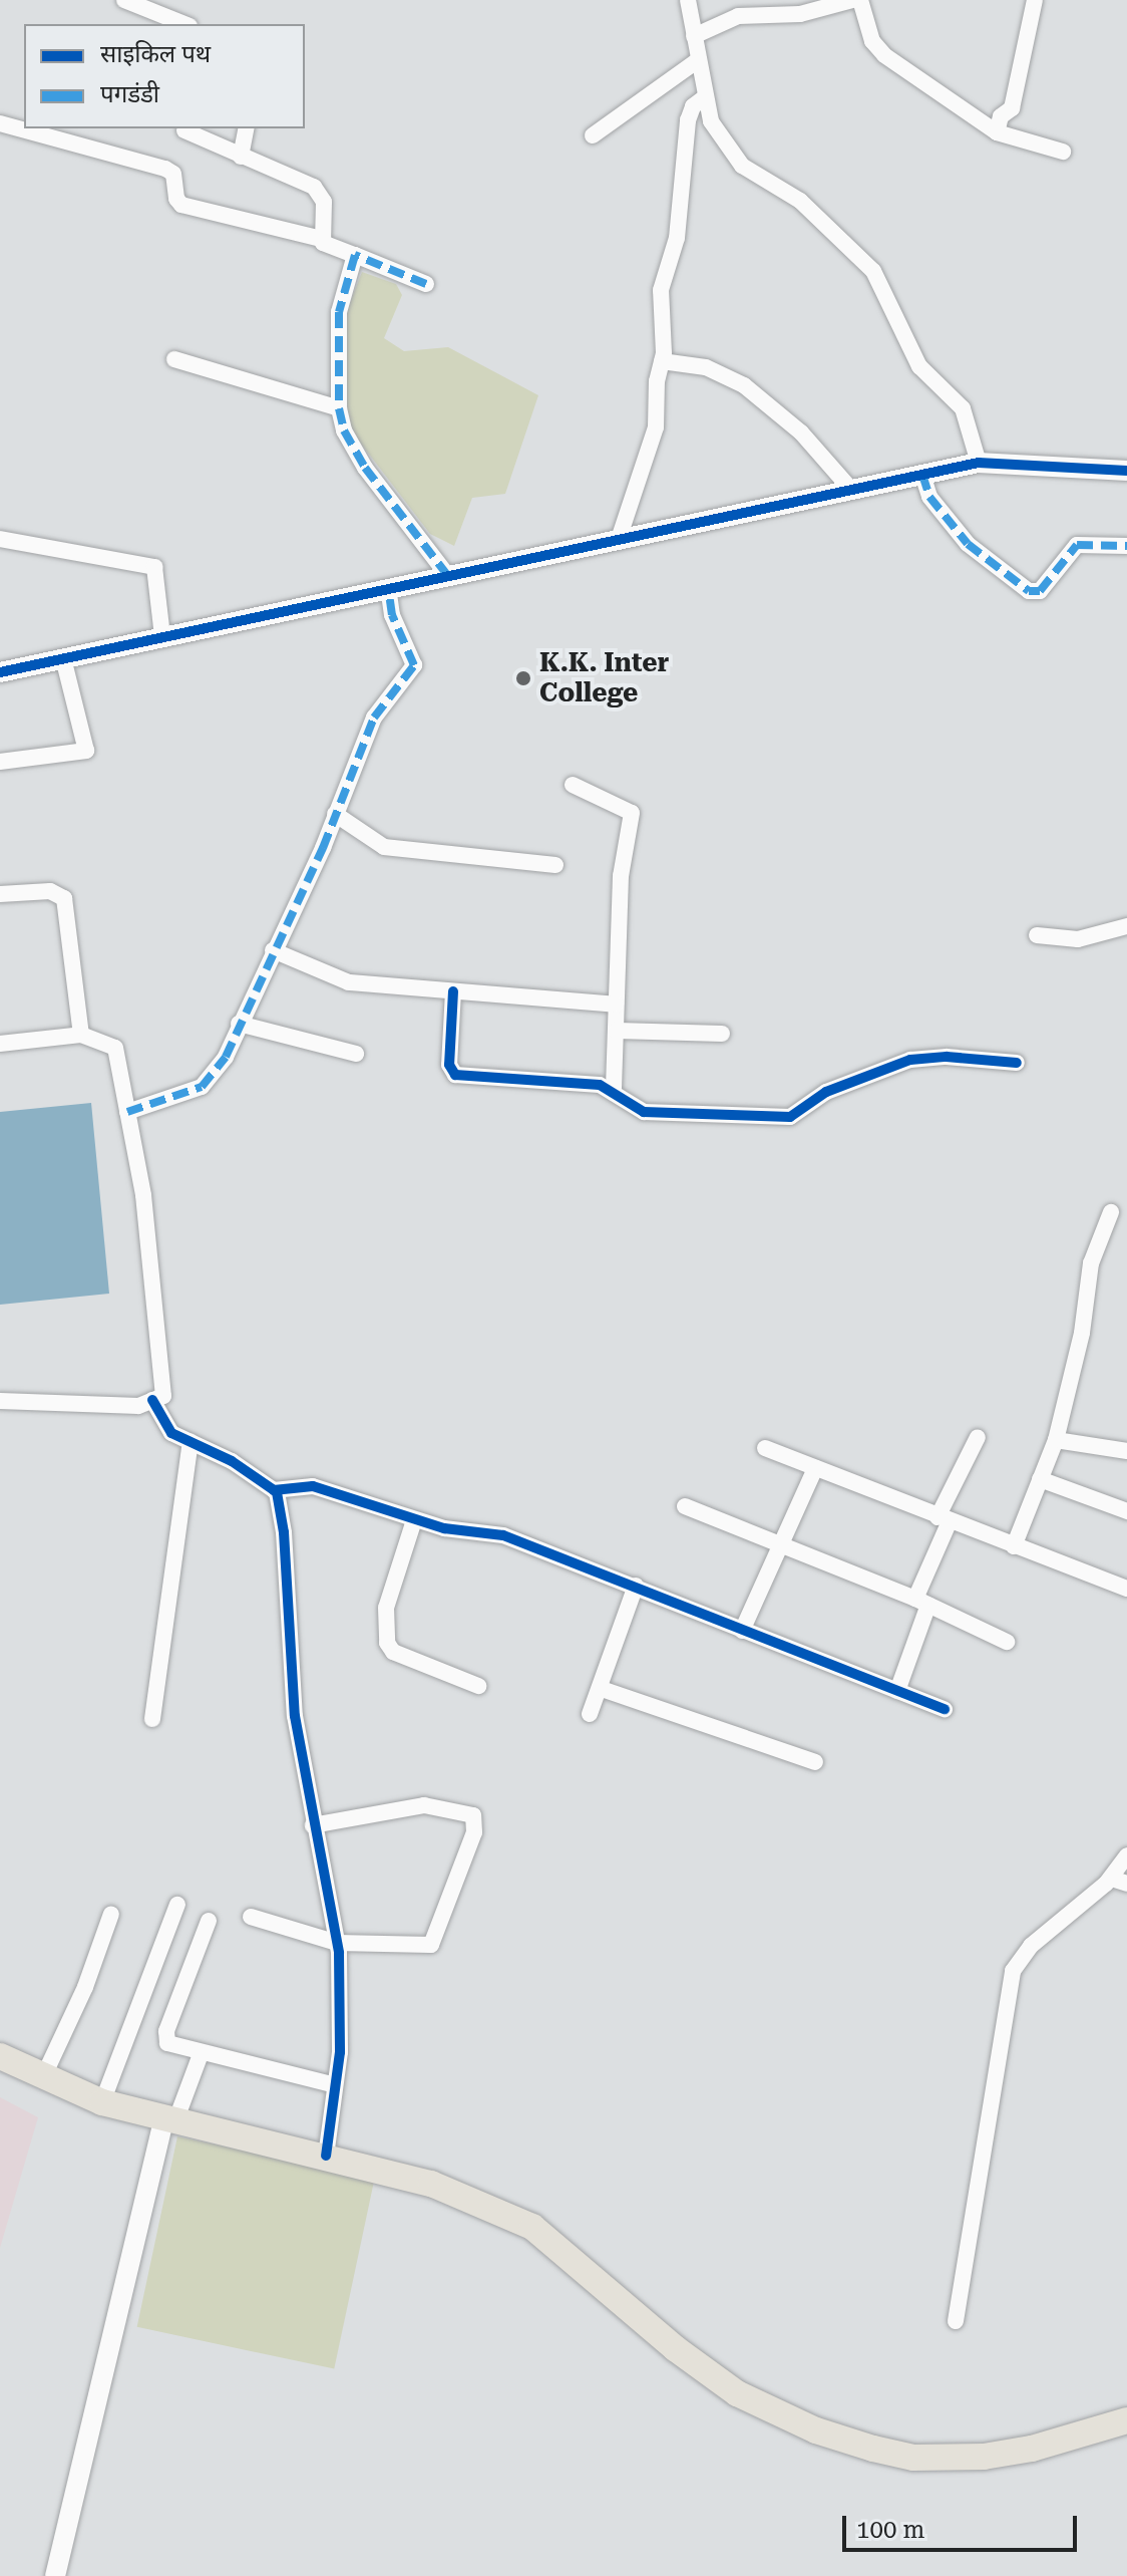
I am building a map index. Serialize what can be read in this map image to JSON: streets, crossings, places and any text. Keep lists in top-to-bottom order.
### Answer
{
  "places": ["K.K. Inter College"],
  "legend": ["साइकिल पथ", "पगडंडी"],
  "scale_bar": "100 m"
}
